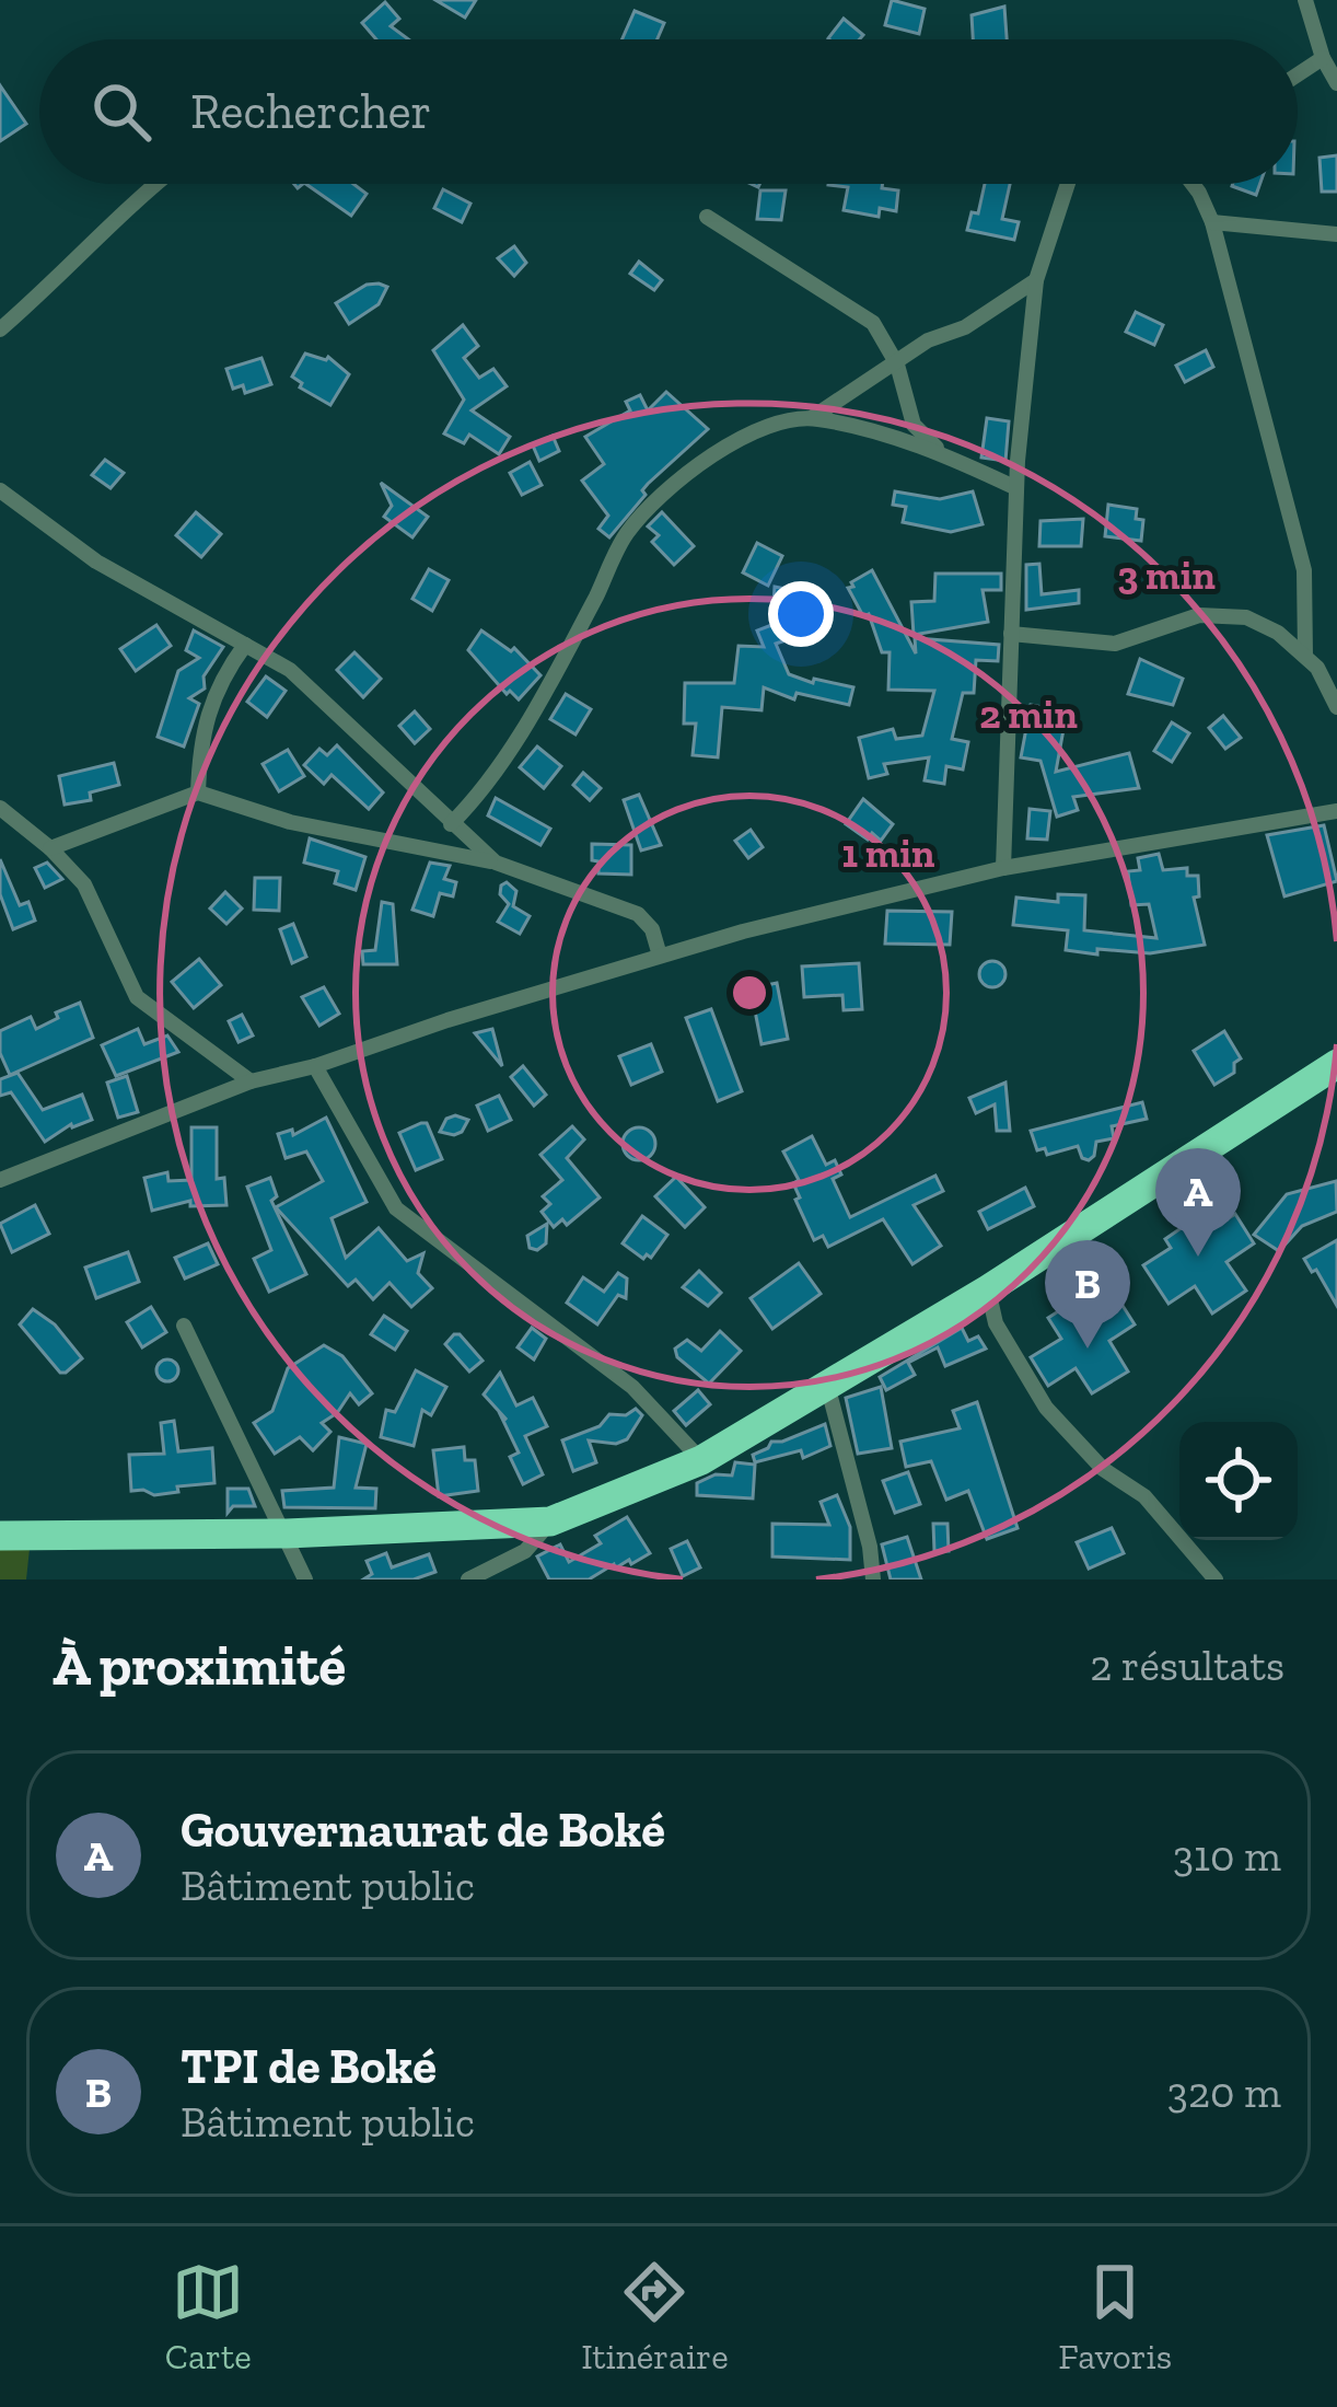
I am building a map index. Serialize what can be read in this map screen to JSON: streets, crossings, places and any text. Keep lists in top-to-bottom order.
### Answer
{
  "page": {
    "search": "Rechercher",
    "pins": ["A", "B"],
    "heading": ["À proximité", "2 résultats"],
    "list": [
      {
        "mark": "A",
        "name": "Gouvernaurat de Boké",
        "note": "Bâtiment public",
        "value": "310 m"
      },
      {
        "mark": "B",
        "name": "TPI de Boké",
        "note": "Bâtiment public",
        "value": "320 m"
      }
    ],
    "nav": ["Carte", "Itinéraire", "Favoris"]
  },
  "rings": ["3 min", "2 min", "1 min"]
}
